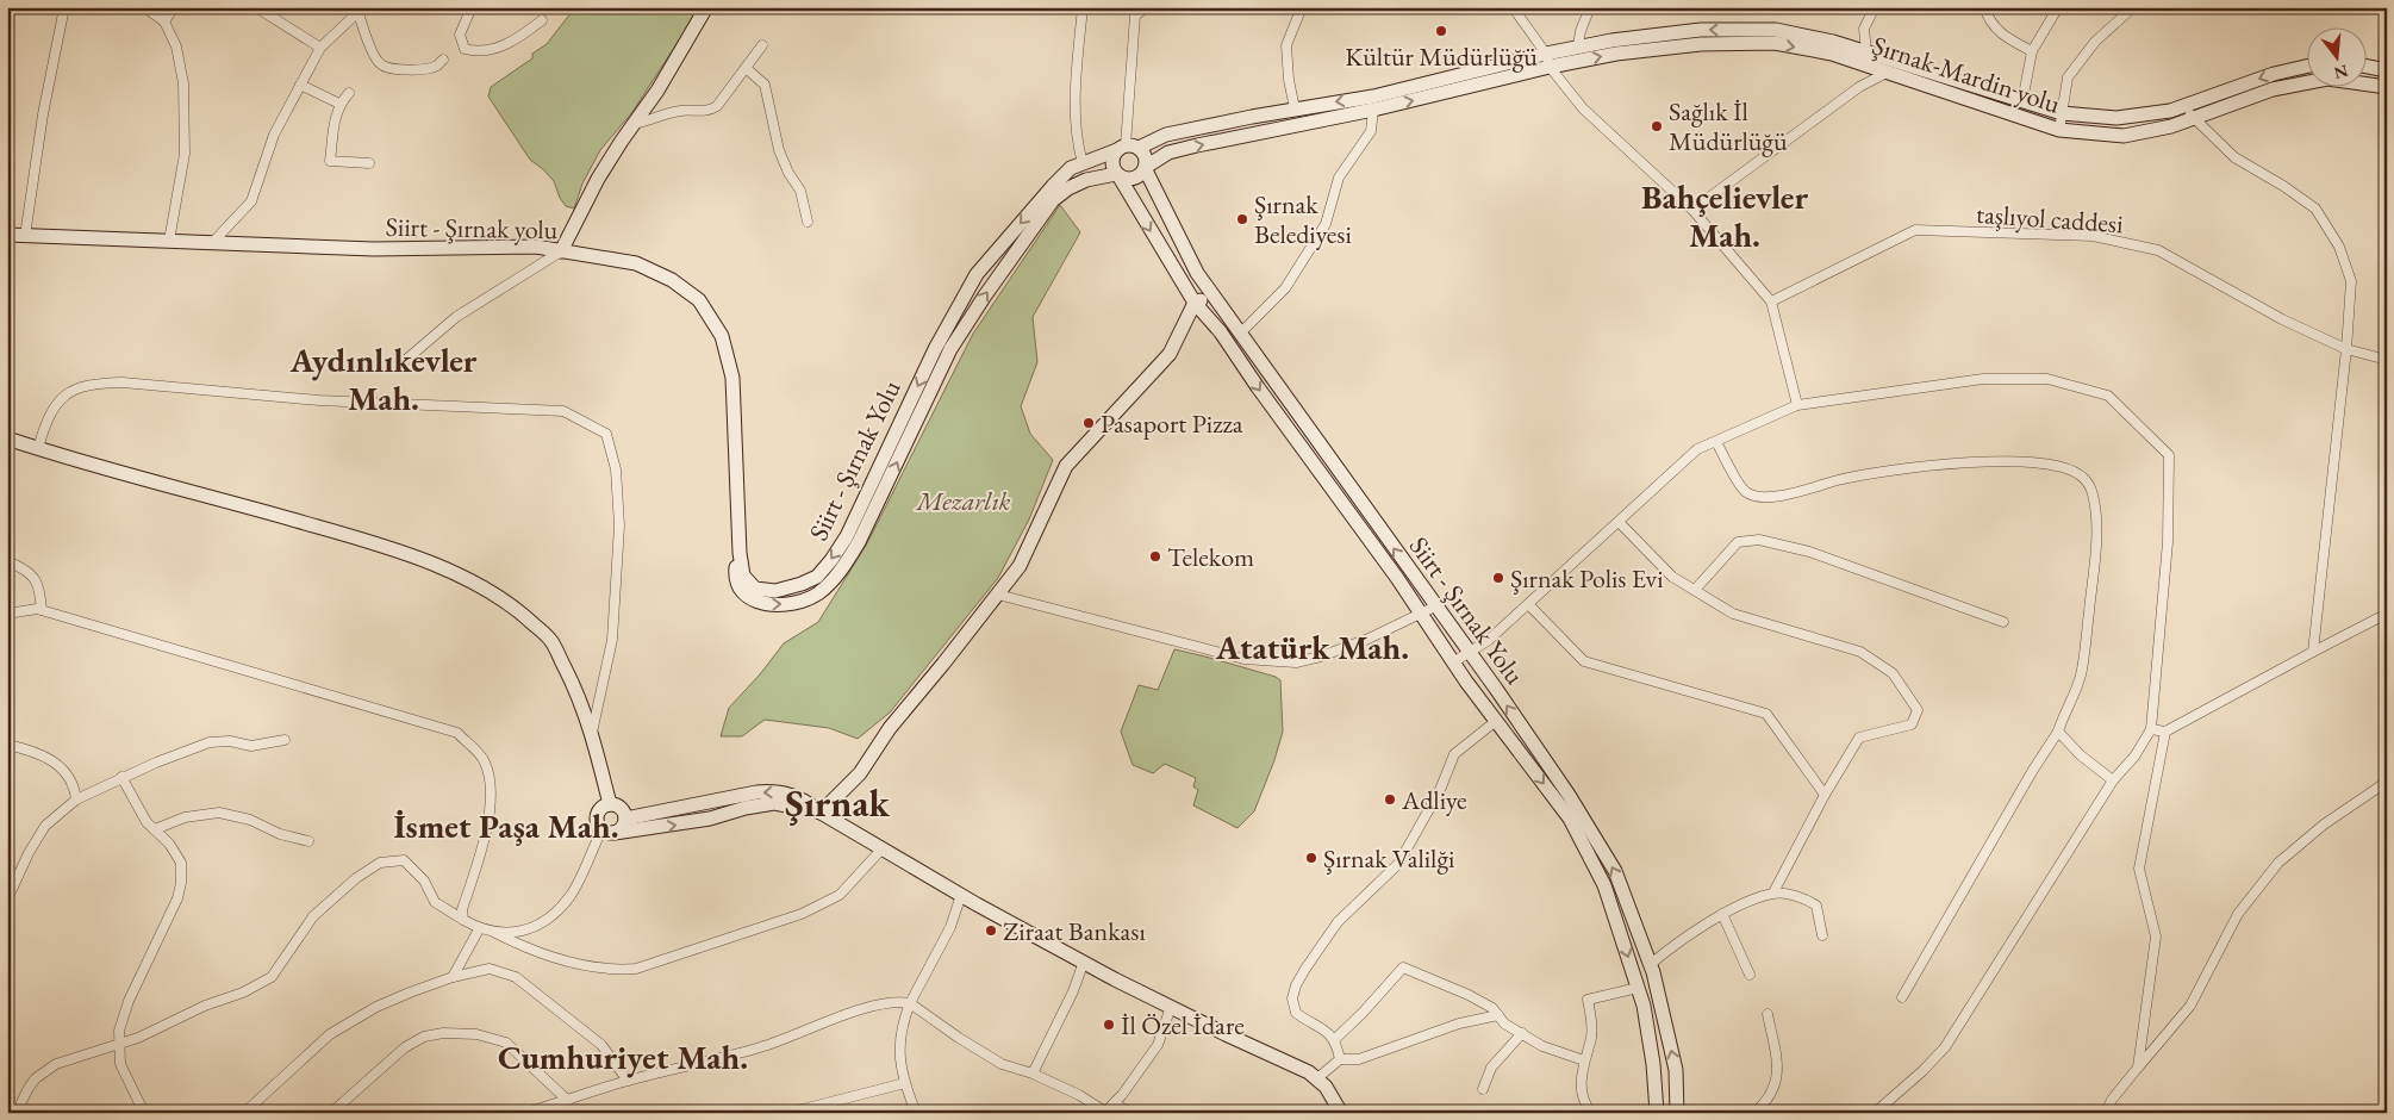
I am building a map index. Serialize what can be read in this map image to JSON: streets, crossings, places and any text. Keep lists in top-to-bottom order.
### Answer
{
  "streets": {
    "street": [
      "Şırnak-Mardin yolu",
      "taşlıyol caddesi",
      "Siirt - Şırnak yolu",
      "Siirt - Şırnak Yolu"
    ]
  },
  "crossings": [
    ["Şırnak-Mardin yolu", "Siirt - Şırnak Yolu"],
    ["Siirt - Şırnak yolu", "Siirt - Şırnak Yolu"]
  ],
  "districts": [
    "Bahçelievler Mah.",
    "Aydınlıkevler Mah.",
    "Atatürk Mah.",
    "Şırnak",
    "İsmet Paşa Mah.",
    "Cumhuriyet Mah."
  ],
  "parks": ["Mezarlık"],
  "places": [
    "Kültür Müdürlüğü",
    "Sağlık İl Müdürlüğü",
    "Şırnak Belediyesi",
    "Pasaport Pizza",
    "Telekom",
    "Şırnak Polis Evi",
    "Adliye",
    "Şırnak Valilği",
    "Ziraat Bankası",
    "İl Özel İdare"
  ],
  "north": "bottom"
}
